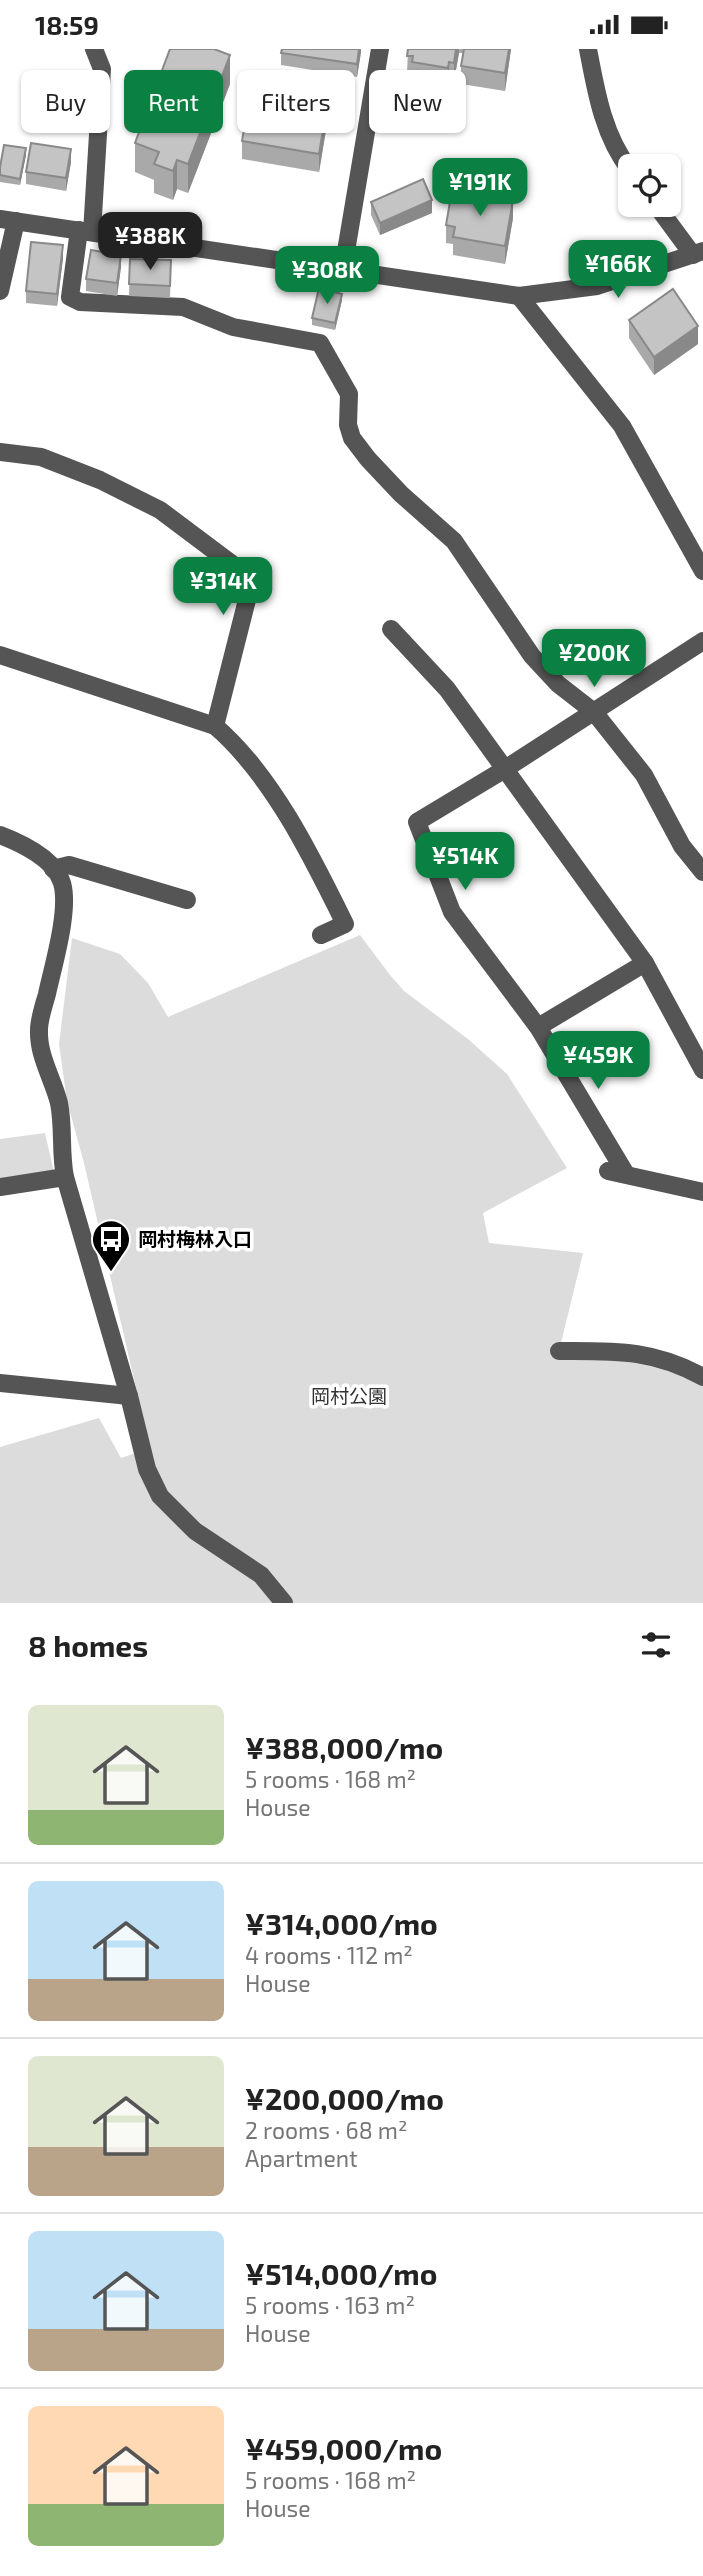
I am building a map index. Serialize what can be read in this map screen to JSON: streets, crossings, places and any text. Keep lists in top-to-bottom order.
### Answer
{
  "parks": ["岡村公園"],
  "places": {
    "bus stop": ["岡村梅林入口"]
  },
  "page": {
    "status": "18:59",
    "chip": [
      "Buy",
      "Rent",
      "Filters",
      "New"
    ],
    "price": [
      "¥191K",
      "¥388K",
      "¥166K",
      "¥308K",
      "¥314K",
      "¥200K",
      "¥514K",
      "¥459K"
    ],
    "heading": "8 homes",
    "list": [
      {
        "name": "¥388,000/mo",
        "note": "5 rooms · 168 m² · House"
      },
      {
        "name": "¥314,000/mo",
        "note": "4 rooms · 112 m² · House"
      },
      {
        "name": "¥200,000/mo",
        "note": "2 rooms · 68 m² · Apartment"
      },
      {
        "name": "¥514,000/mo",
        "note": "5 rooms · 163 m² · House"
      },
      {
        "name": "¥459,000/mo",
        "note": "5 rooms · 168 m² · House"
      }
    ]
  }
}
